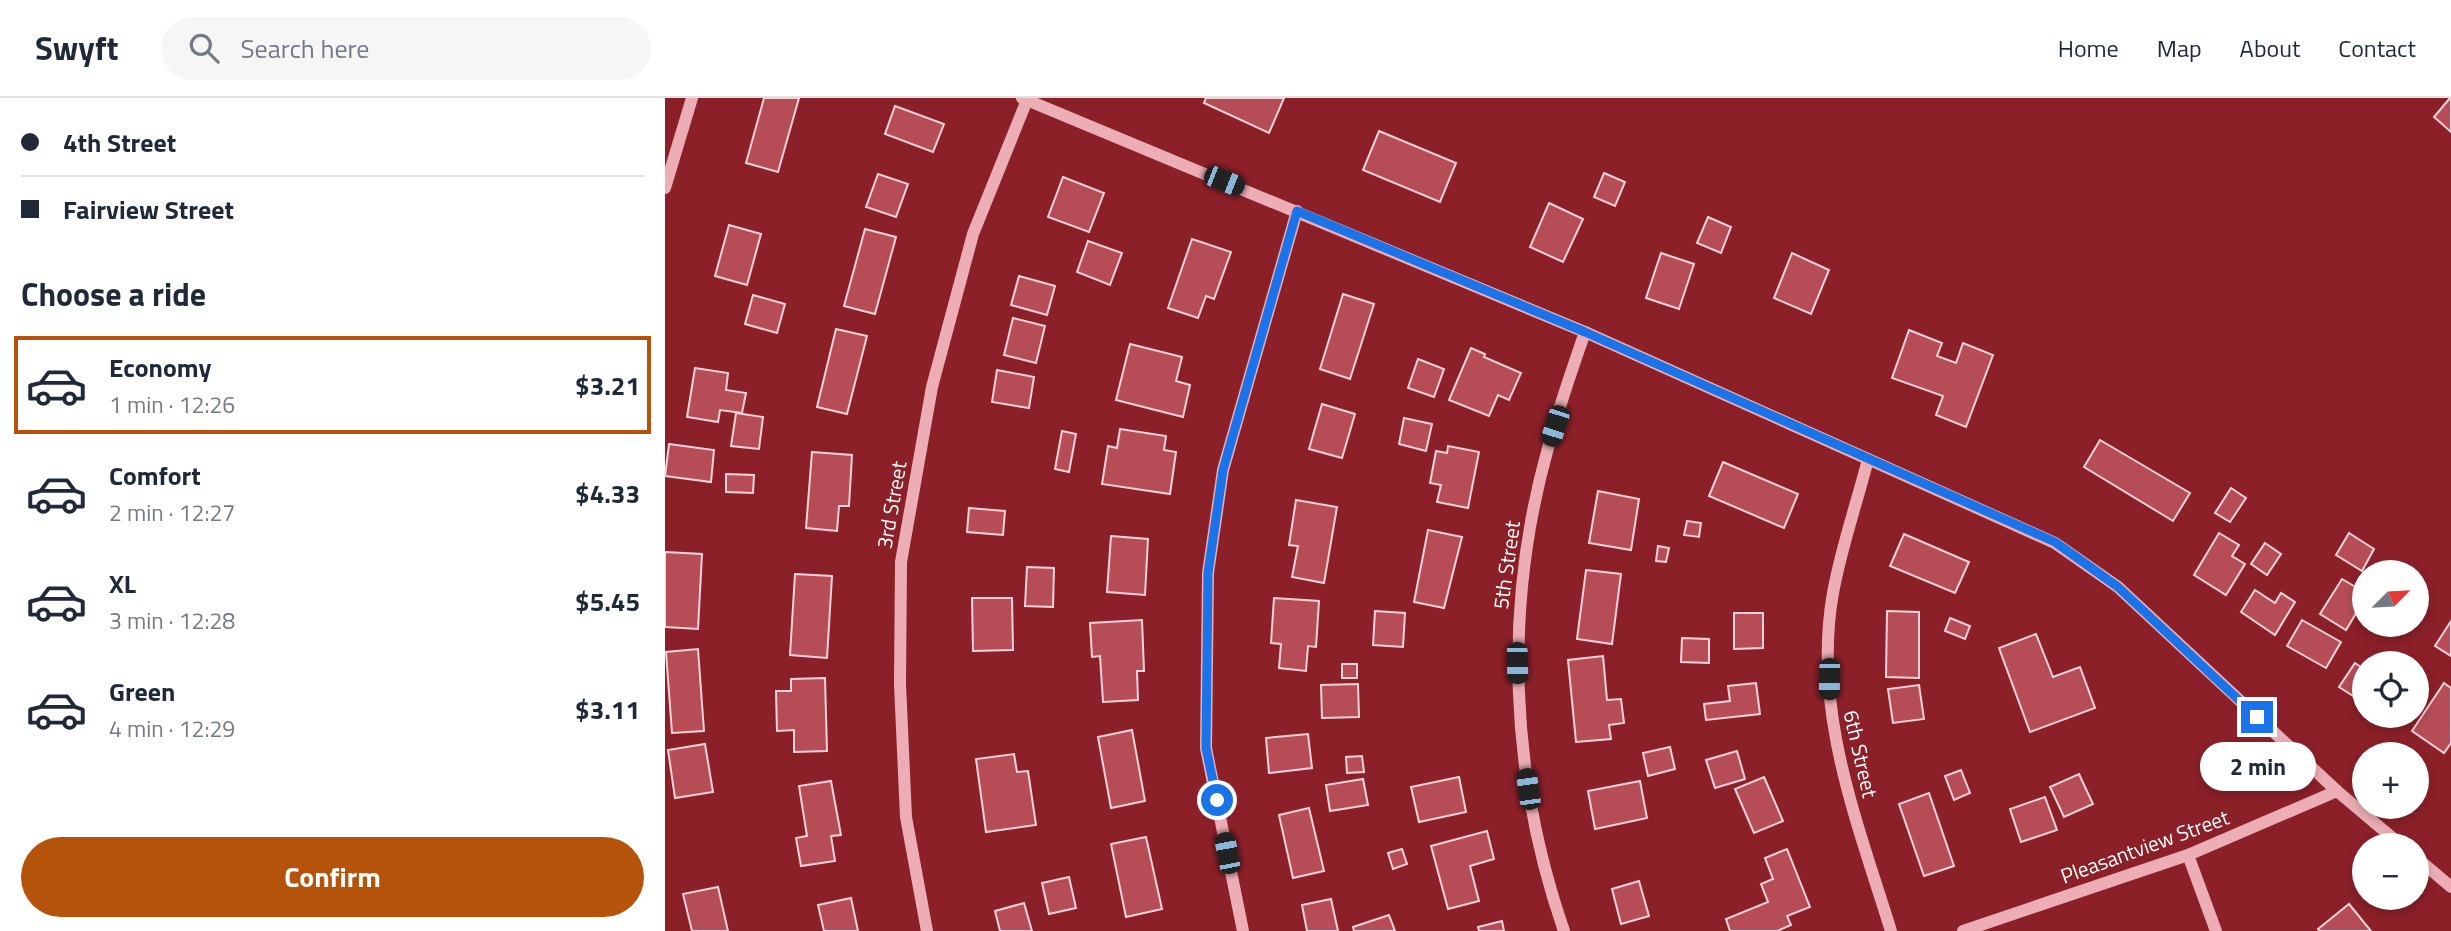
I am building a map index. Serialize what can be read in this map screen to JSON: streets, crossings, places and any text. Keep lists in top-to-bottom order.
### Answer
{
  "streets": {
    "street": [
      "3rd Street",
      "5th Street",
      "6th Street",
      "Pleasantview Street"
    ]
  },
  "north": "top right",
  "page": {
    "header": "Swyft",
    "search": "Search here",
    "nav": [
      "Home",
      "Map",
      "About",
      "Contact"
    ],
    "banner": ["4th Street", "Fairview Street"],
    "heading": "Choose a ride",
    "list": [
      {
        "name": "Economy",
        "note": "1 min · 12:26",
        "value": "$3.21"
      },
      {
        "name": "Comfort",
        "note": "2 min · 12:27",
        "value": "$4.33"
      },
      {
        "name": "XL",
        "note": "3 min · 12:28",
        "value": "$5.45"
      },
      {
        "name": "Green",
        "note": "4 min · 12:29",
        "value": "$3.11"
      }
    ],
    "map_buttons": ["+", "−"],
    "bubble": "2 min",
    "buttons": "Confirm"
  }
}
